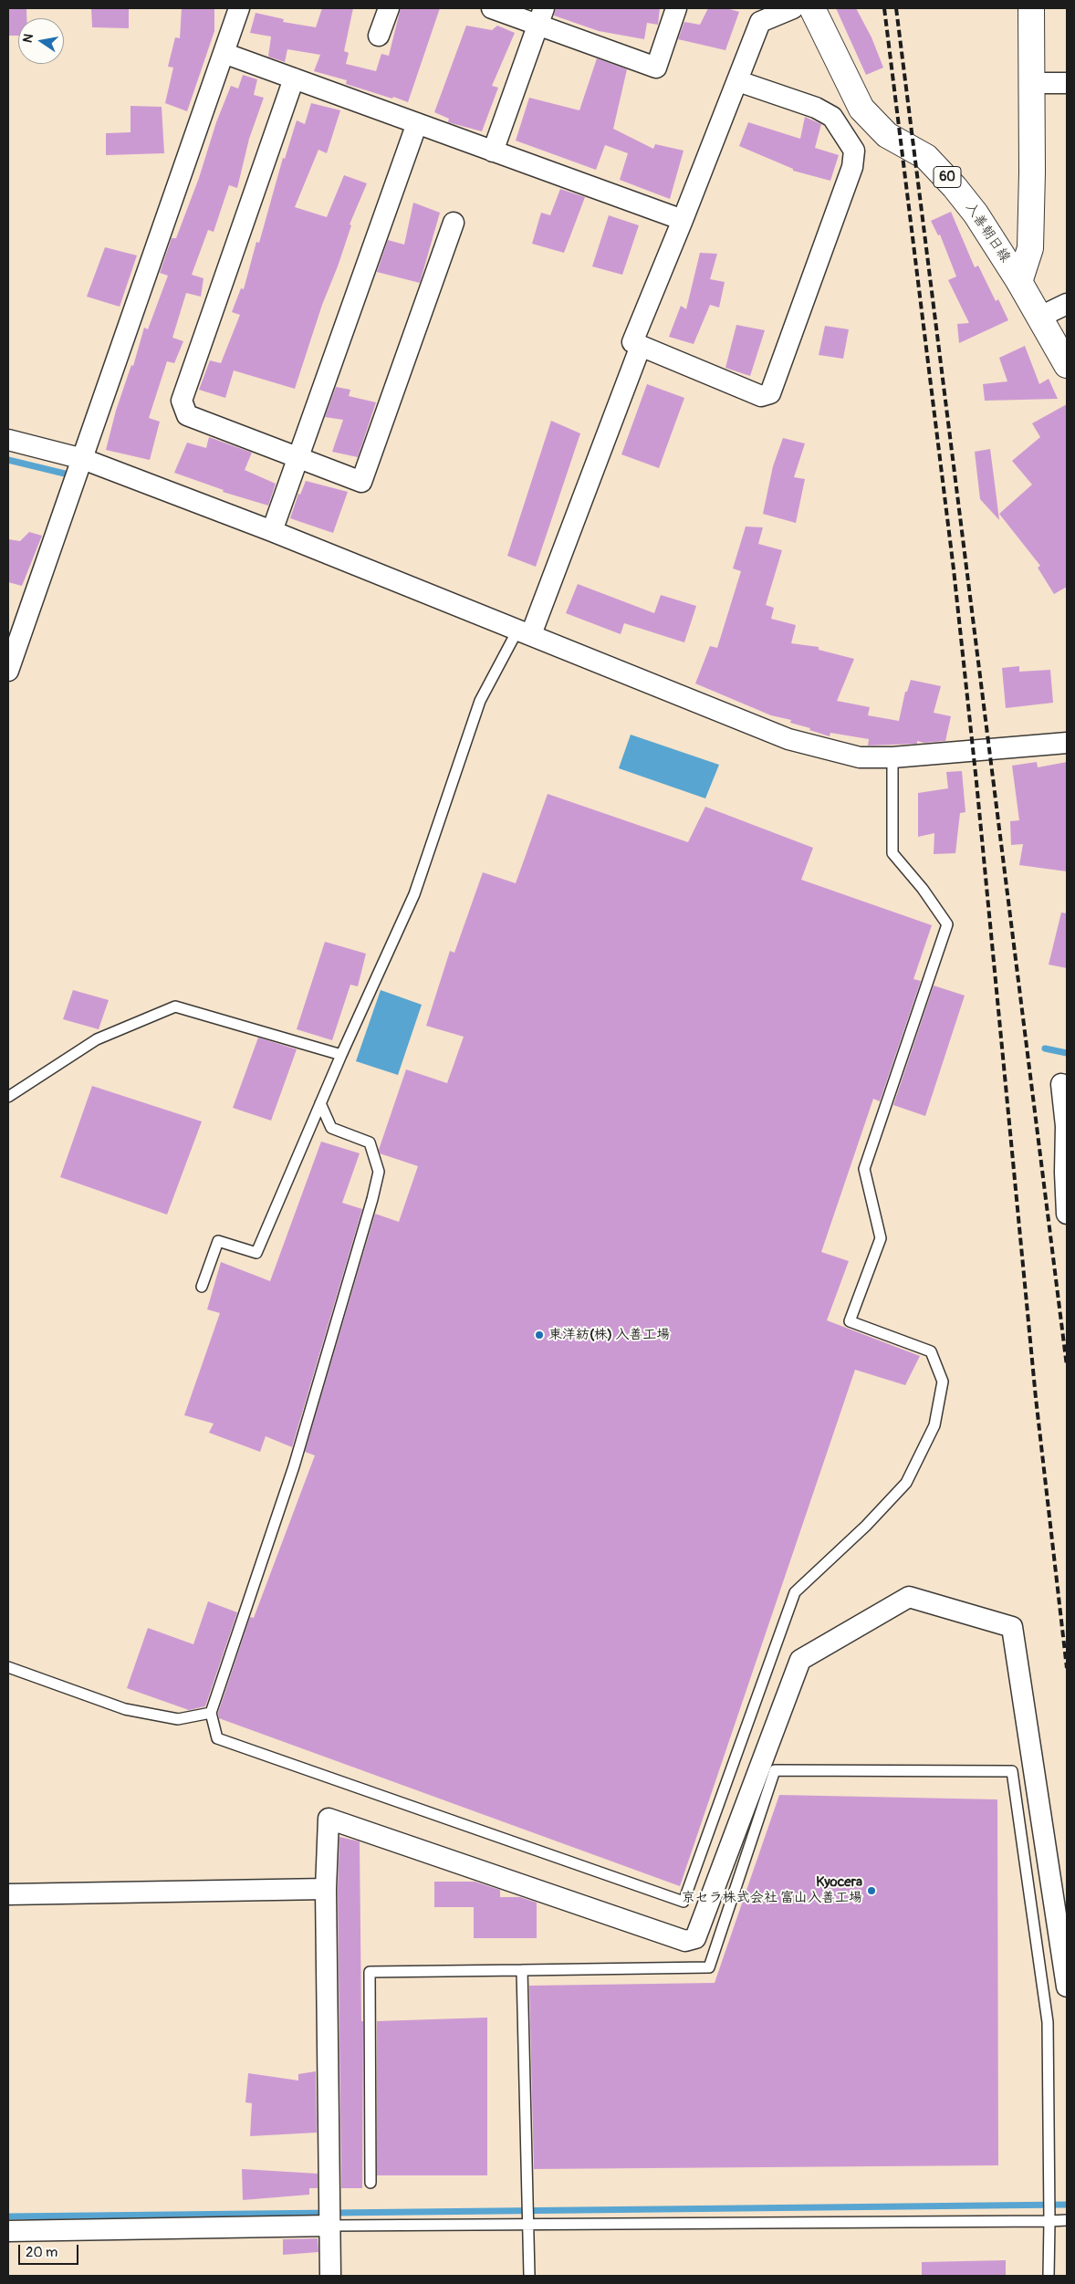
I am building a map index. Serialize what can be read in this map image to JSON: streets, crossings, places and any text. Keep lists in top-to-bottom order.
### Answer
{
  "streets": {
    "main road": ["60", "入善朝日線"]
  },
  "places": ["東洋紡(株) 入善工場", "Kyocera 京セラ株式会社 富山入善工場"],
  "scale_bar": "20 m",
  "north": "left"
}
